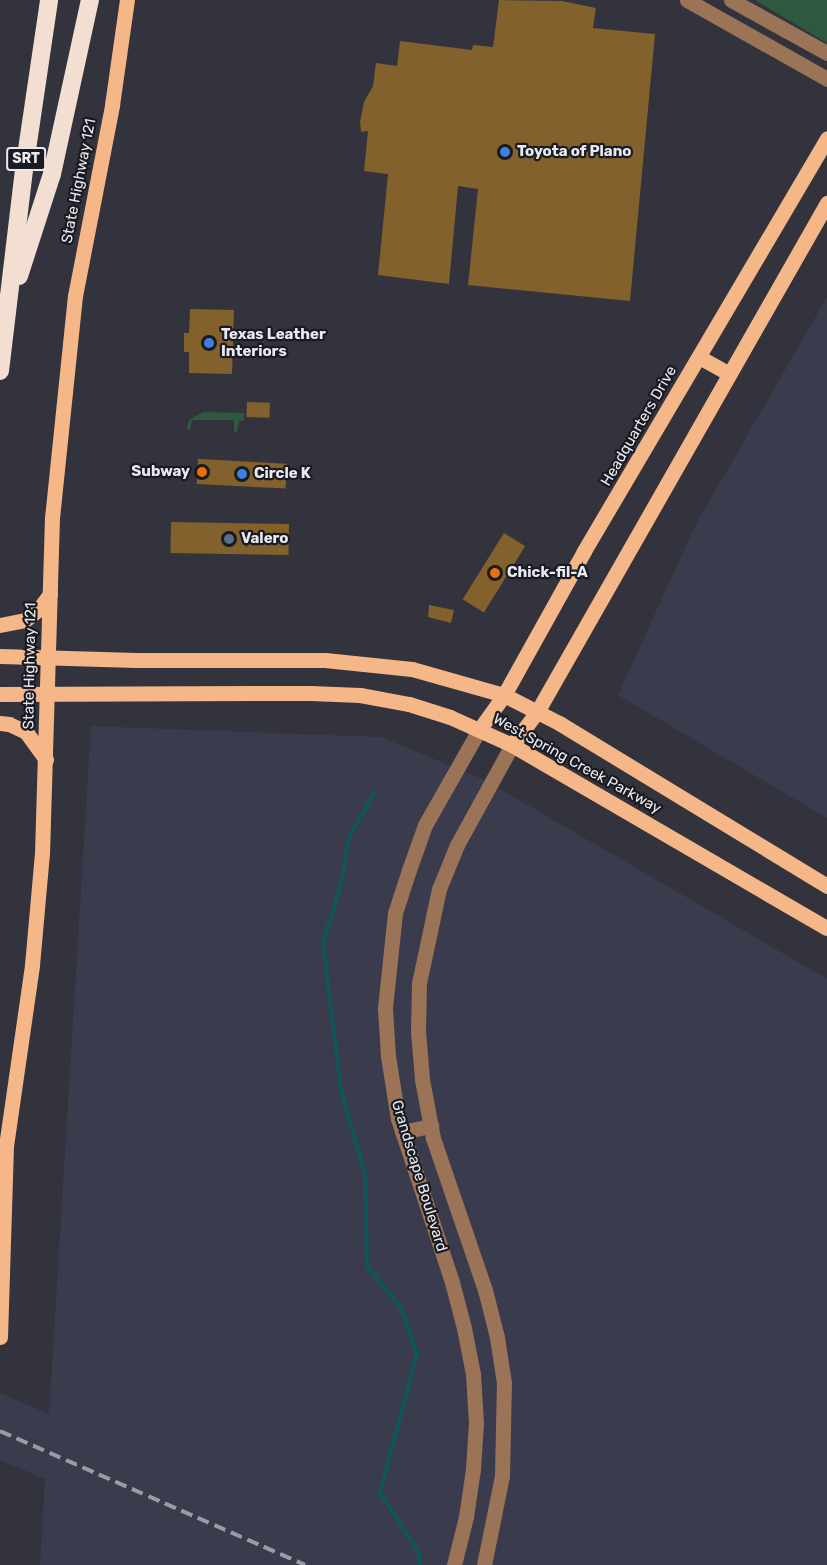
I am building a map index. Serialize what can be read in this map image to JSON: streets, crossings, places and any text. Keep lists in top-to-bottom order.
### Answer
{
  "streets": {
    "highway": ["SRT"],
    "main road": ["State Highway 121", "Headquarters Drive", "West Spring Creek Parkway"],
    "street": ["Grandscape Boulevard"]
  },
  "crossings": [
    ["State Highway 121", "West Spring Creek Parkway"],
    ["Headquarters Drive", "West Spring Creek Parkway"],
    ["Headquarters Drive", "Grandscape Boulevard"],
    ["West Spring Creek Parkway", "Grandscape Boulevard"]
  ],
  "places": [
    "Toyota of Plano",
    "Texas Leather Interiors",
    "Subway",
    "Circle K",
    "Valero",
    "Chick-fil-A"
  ]
}
